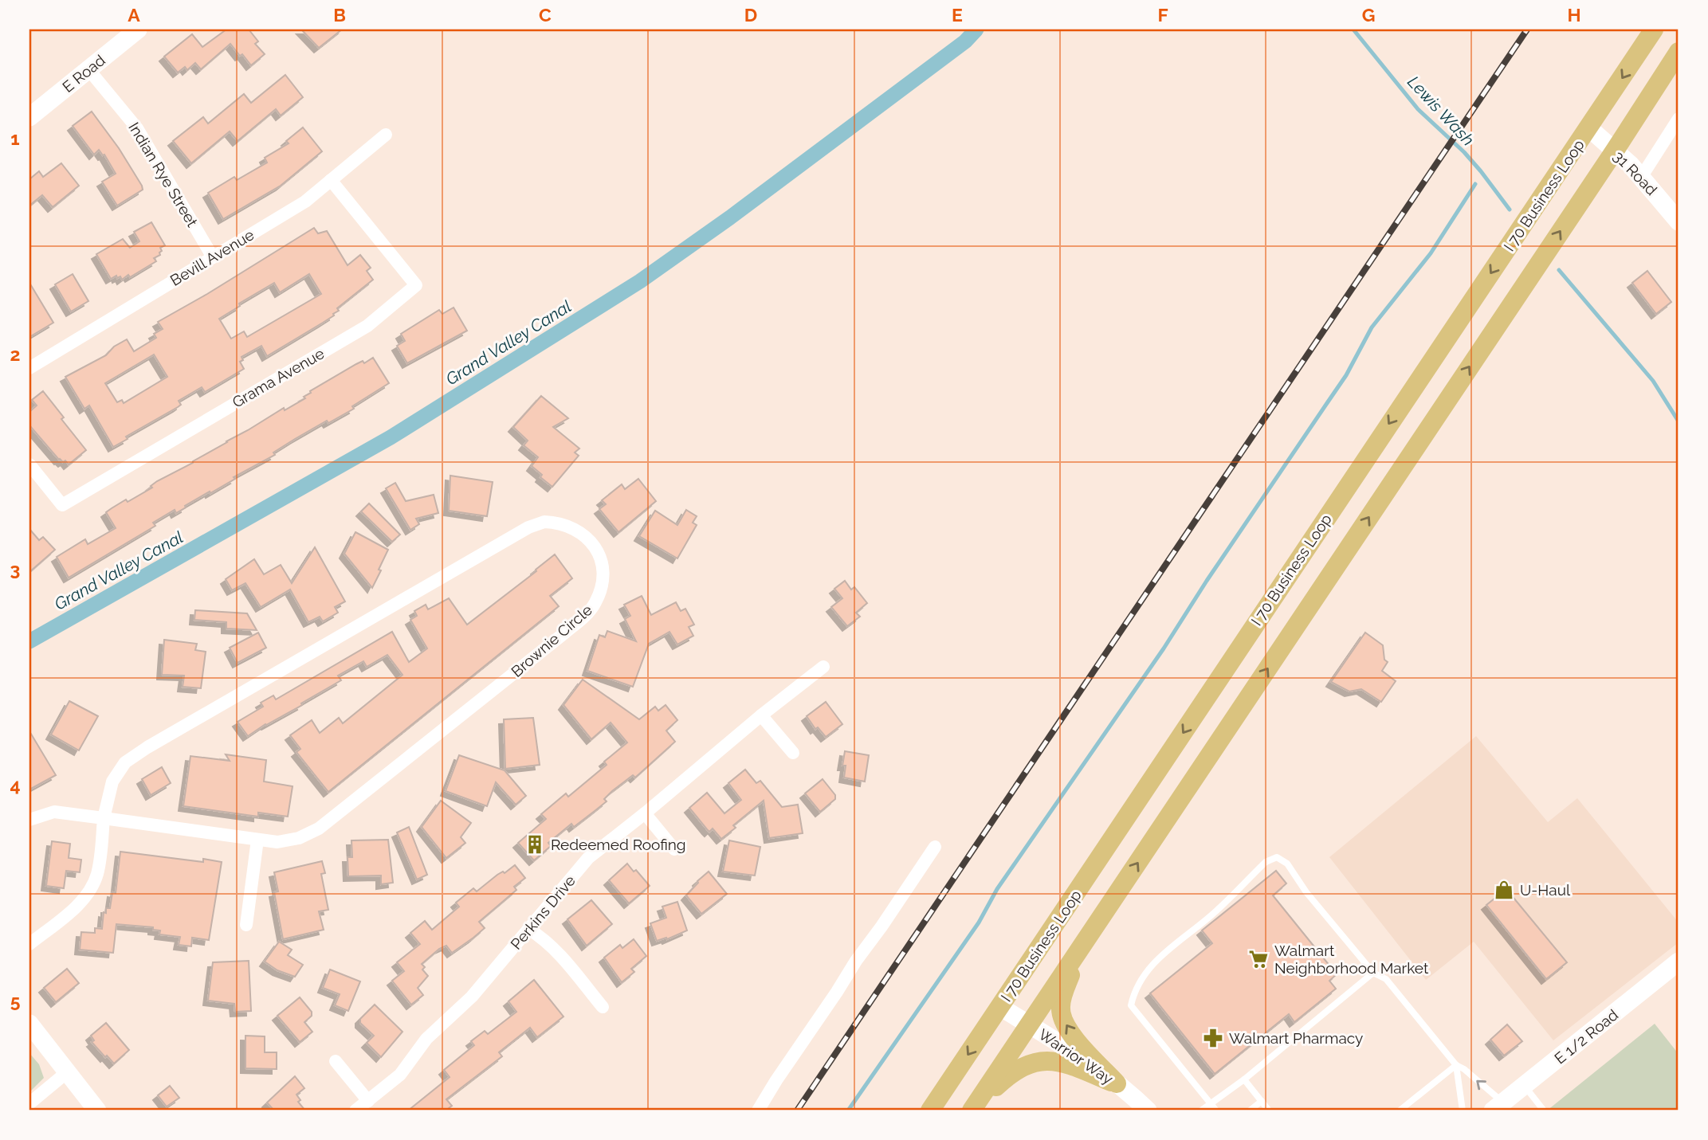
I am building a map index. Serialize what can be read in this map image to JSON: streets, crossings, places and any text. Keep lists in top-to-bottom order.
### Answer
{
  "streets": {
    "main road": [
      "E Road",
      "31 Road",
      "I 70 Business Loop",
      "E 1/2 Road",
      "Warrior Way"
    ],
    "street": [
      "Indian Rye Street",
      "Bevill Avenue",
      "Grama Avenue",
      "Brownie Circle",
      "Perkins Drive"
    ]
  },
  "crossings": [
    ["E Road", "Indian Rye Street"],
    ["31 Road", "I 70 Business Loop"],
    ["Indian Rye Street", "Bevill Avenue"],
    ["I 70 Business Loop", "Warrior Way"],
    ["Bevill Avenue", "Grama Avenue"]
  ],
  "water": ["Lewis Wash", "Grand Valley Canal"],
  "places": {
    "building": ["Redeemed Roofing"],
    "shop": ["U-Haul"],
    "supermarket": ["Walmart Neighborhood Market"],
    "pharmacy": ["Walmart Pharmacy"]
  },
  "grid": {
    "columns": [
      "A",
      "B",
      "C",
      "D",
      "E",
      "F",
      "G",
      "H"
    ],
    "rows": [
      "1",
      "2",
      "3",
      "4",
      "5"
    ]
  }
}
